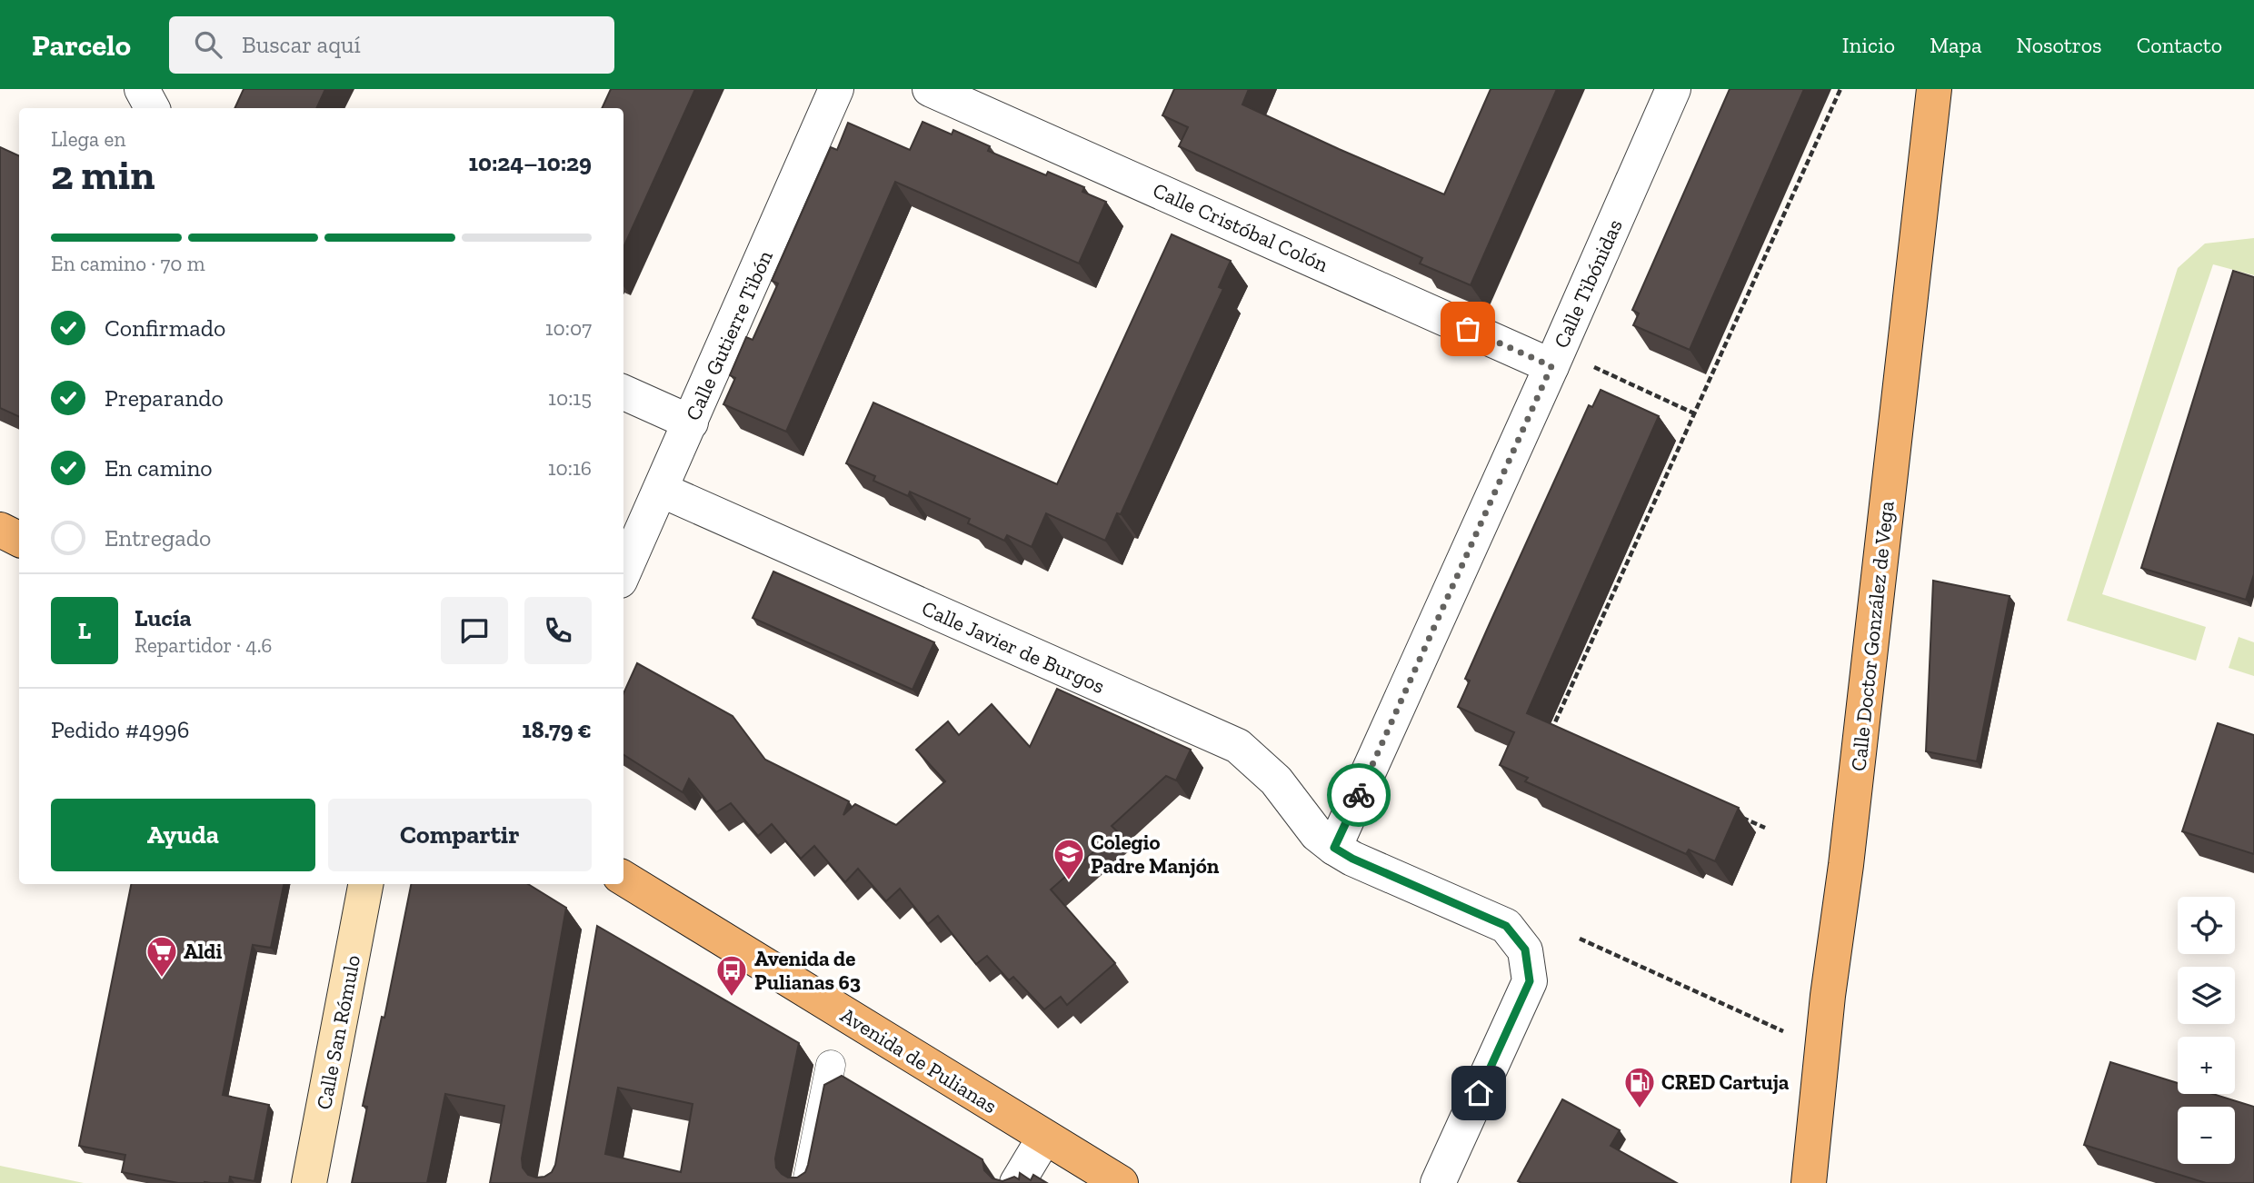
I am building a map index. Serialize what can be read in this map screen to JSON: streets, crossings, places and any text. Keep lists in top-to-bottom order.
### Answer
{
  "streets": {
    "main road": ["Calle Doctor González de Vega", "Calle San Rómulo", "Avenida de Pulianas"],
    "street": [
      "Calle Cristóbal Colón",
      "Calle Tibónidas",
      "Calle Gutierre Tibón",
      "Calle Javier de Burgos"
    ]
  },
  "crossings": [
    ["Calle Cristóbal Colón", "Calle Tibónidas"],
    ["Calle Tibónidas", "Calle Javier de Burgos"],
    ["Calle Gutierre Tibón", "Calle Javier de Burgos"]
  ],
  "places": {
    "school or university": ["Colegio Padre Manjón"],
    "supermarket": ["Aldi"],
    "bus stop": ["Avenida de Pulianas 63"],
    "fuel station": ["CRED Cartuja"]
  },
  "page": {
    "header": "Parcelo",
    "search": "Buscar aquí",
    "nav": [
      "Inicio",
      "Mapa",
      "Nosotros",
      "Contacto"
    ],
    "heading": ["2 min", "Llega en", "10:24–10:29"],
    "panel": [
      "Lucía",
      "Repartidor · 4.6",
      "Pedido #4996",
      "18.79 €"
    ],
    "bar": "En camino · 70 m",
    "list": [
      ["Confirmado", "10:07"],
      ["Preparando", "10:15"],
      ["En camino", "10:16"],
      "Entregado"
    ],
    "round": "L",
    "buttons": ["Ayuda", "Compartir"],
    "map_buttons": ["+", "−"]
  }
}
